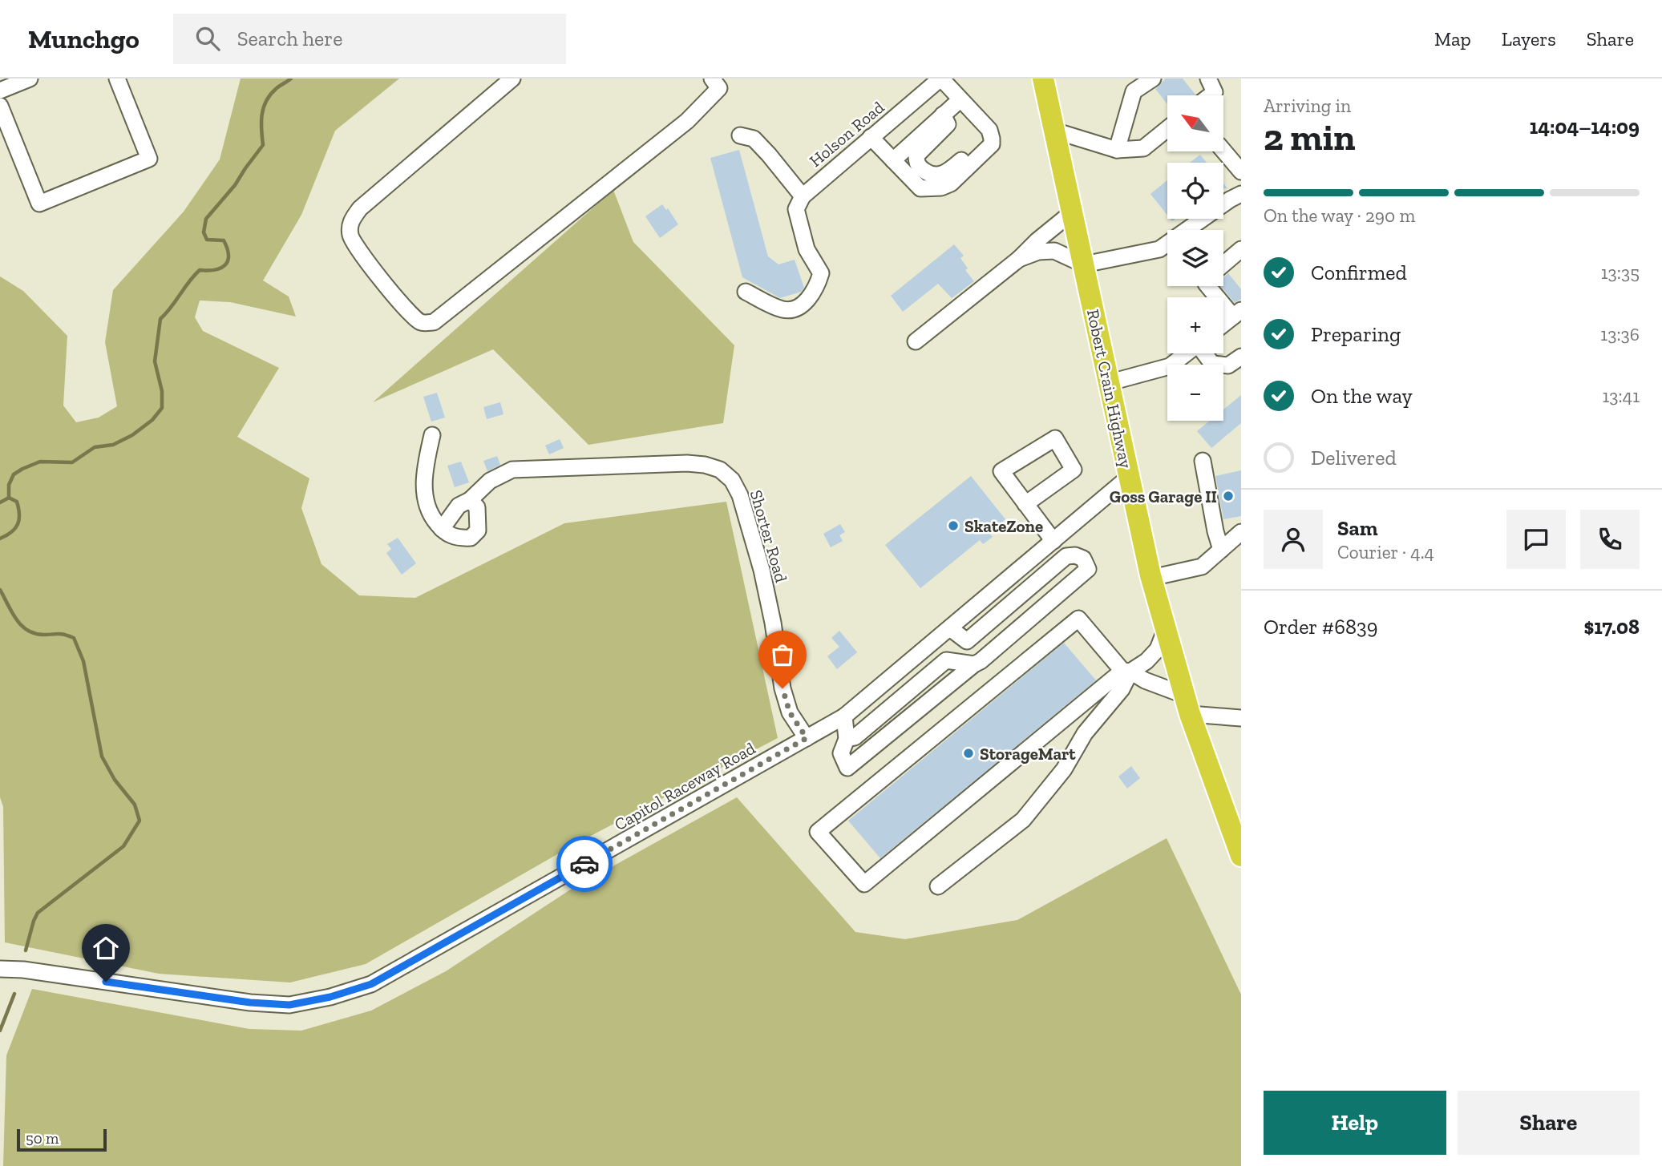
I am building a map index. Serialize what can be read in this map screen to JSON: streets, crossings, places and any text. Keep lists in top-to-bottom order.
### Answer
{
  "streets": {
    "highway": ["Robert Crain Highway"],
    "street": ["Holson Road", "Shorter Road", "Capitol Raceway Road"]
  },
  "crossings": [
    ["Robert Crain Highway", "Capitol Raceway Road"],
    ["Shorter Road", "Capitol Raceway Road"]
  ],
  "places": ["Goss Garage II", "SkateZone", "StorageMart"],
  "scale_bar": "50 m",
  "north": "top left",
  "page": {
    "header": "Munchgo",
    "search": "Search here",
    "nav": ["Map", "Layers", "Share"],
    "heading": ["2 min", "Arriving in", "14:04–14:09"],
    "panel": [
      "Sam",
      "Courier · 4.4",
      "Order #6839",
      "$17.08"
    ],
    "map_buttons": ["+", "−"],
    "bar": "On the way · 290 m",
    "list": [
      ["Confirmed", "13:35"],
      ["Preparing", "13:36"],
      ["On the way", "13:41"],
      "Delivered"
    ],
    "buttons": ["Help", "Share"],
    "scale": "50 m"
  }
}
